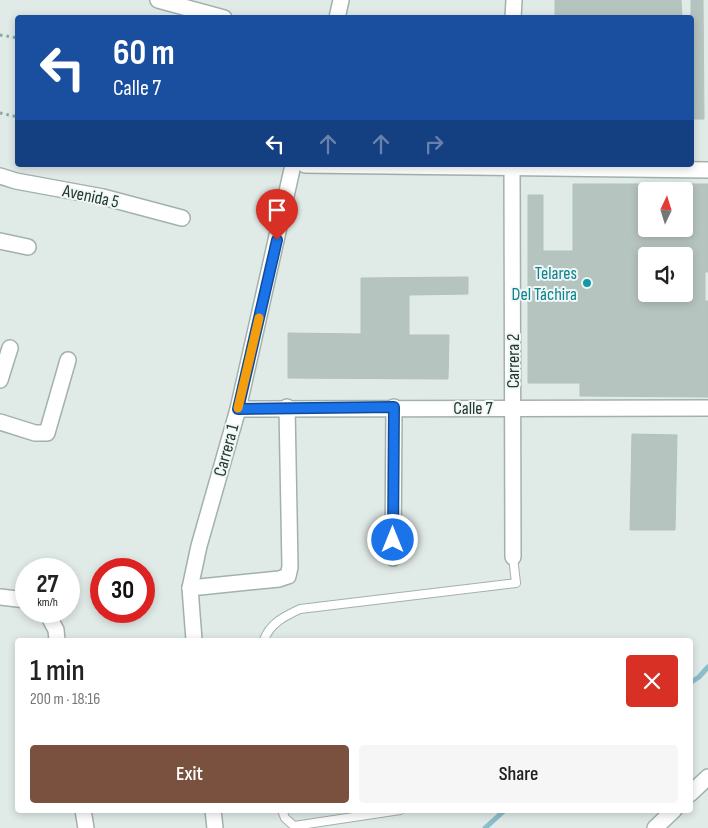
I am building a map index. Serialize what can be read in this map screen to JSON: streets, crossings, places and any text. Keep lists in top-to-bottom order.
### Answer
{
  "streets": {
    "street": [
      "Avenida 5",
      "Carrera 2",
      "Calle 7",
      "Carrera 1"
    ]
  },
  "crossings": [
    ["Carrera 2", "Calle 7"],
    ["Calle 7", "Carrera 1"]
  ],
  "places": ["Telares Del Táchira"],
  "north": "top",
  "page": {
    "turn": ["60 m", "Calle 7"],
    "speed": "27 km/h",
    "limit": "30",
    "heading": ["1 min", "200 m · 18:16"],
    "buttons": ["Exit", "Share"]
  }
}
